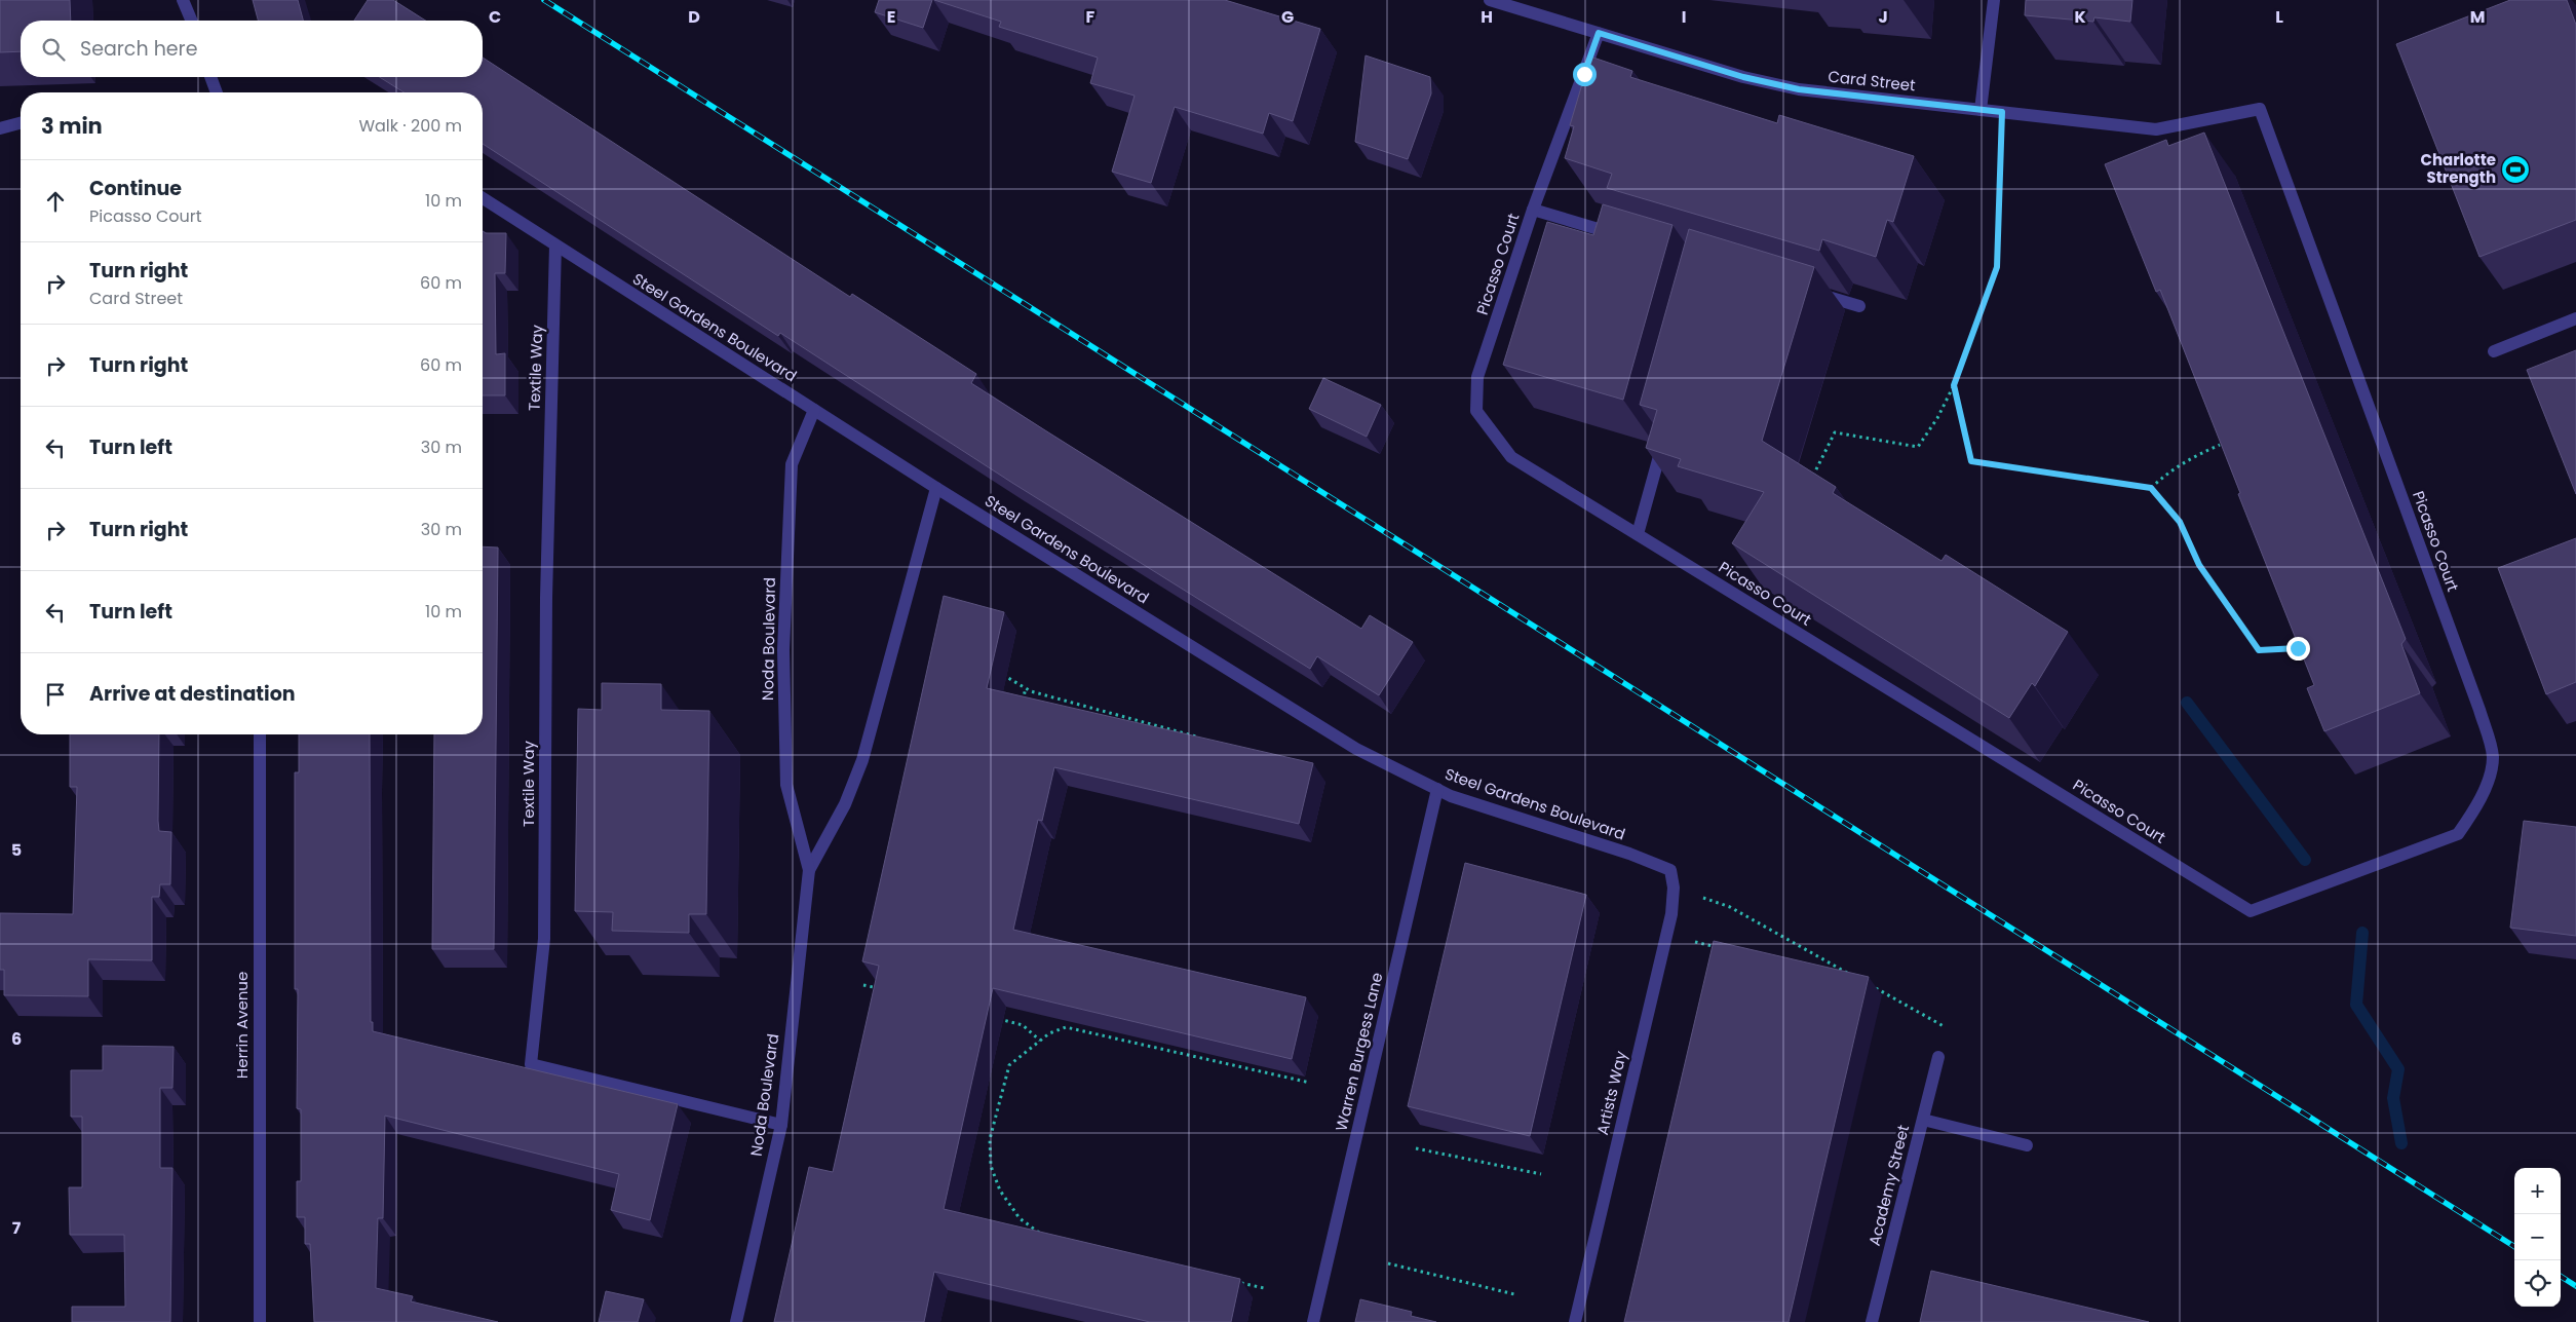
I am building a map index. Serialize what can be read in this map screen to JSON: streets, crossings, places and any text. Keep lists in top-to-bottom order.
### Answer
{
  "streets": {
    "street": [
      "Card Street",
      "Picasso Court",
      "Steel Gardens Boulevard",
      "Textile Way",
      "Noda Boulevard",
      "Herrin Avenue",
      "Warren Burgess Lane",
      "Artists Way",
      "Academy Street"
    ]
  },
  "crossings": [
    ["Card Street", "Picasso Court"],
    ["Steel Gardens Boulevard", "Textile Way"],
    ["Steel Gardens Boulevard", "Noda Boulevard"],
    ["Steel Gardens Boulevard", "Warren Burgess Lane"],
    ["Steel Gardens Boulevard", "Artists Way"],
    ["Textile Way", "Noda Boulevard"]
  ],
  "places": {
    "sports": ["Charlotte Strength"]
  },
  "page": {
    "search": "Search here",
    "heading": ["3 min", "Walk · 200 m"],
    "list": [
      ["Continue", "Picasso Court", "10 m"],
      ["Turn right", "Card Street", "60 m"],
      ["Turn right", "60 m"],
      ["Turn left", "30 m"],
      ["Turn right", "30 m"],
      ["Turn left", "10 m"],
      "Arrive at destination"
    ],
    "map_buttons": ["+", "−"]
  },
  "grid": {
    "columns": [
      "C",
      "D",
      "E",
      "F",
      "G",
      "H",
      "I",
      "J",
      "K",
      "L",
      "M"
    ],
    "rows": ["5", "6", "7"]
  }
}
